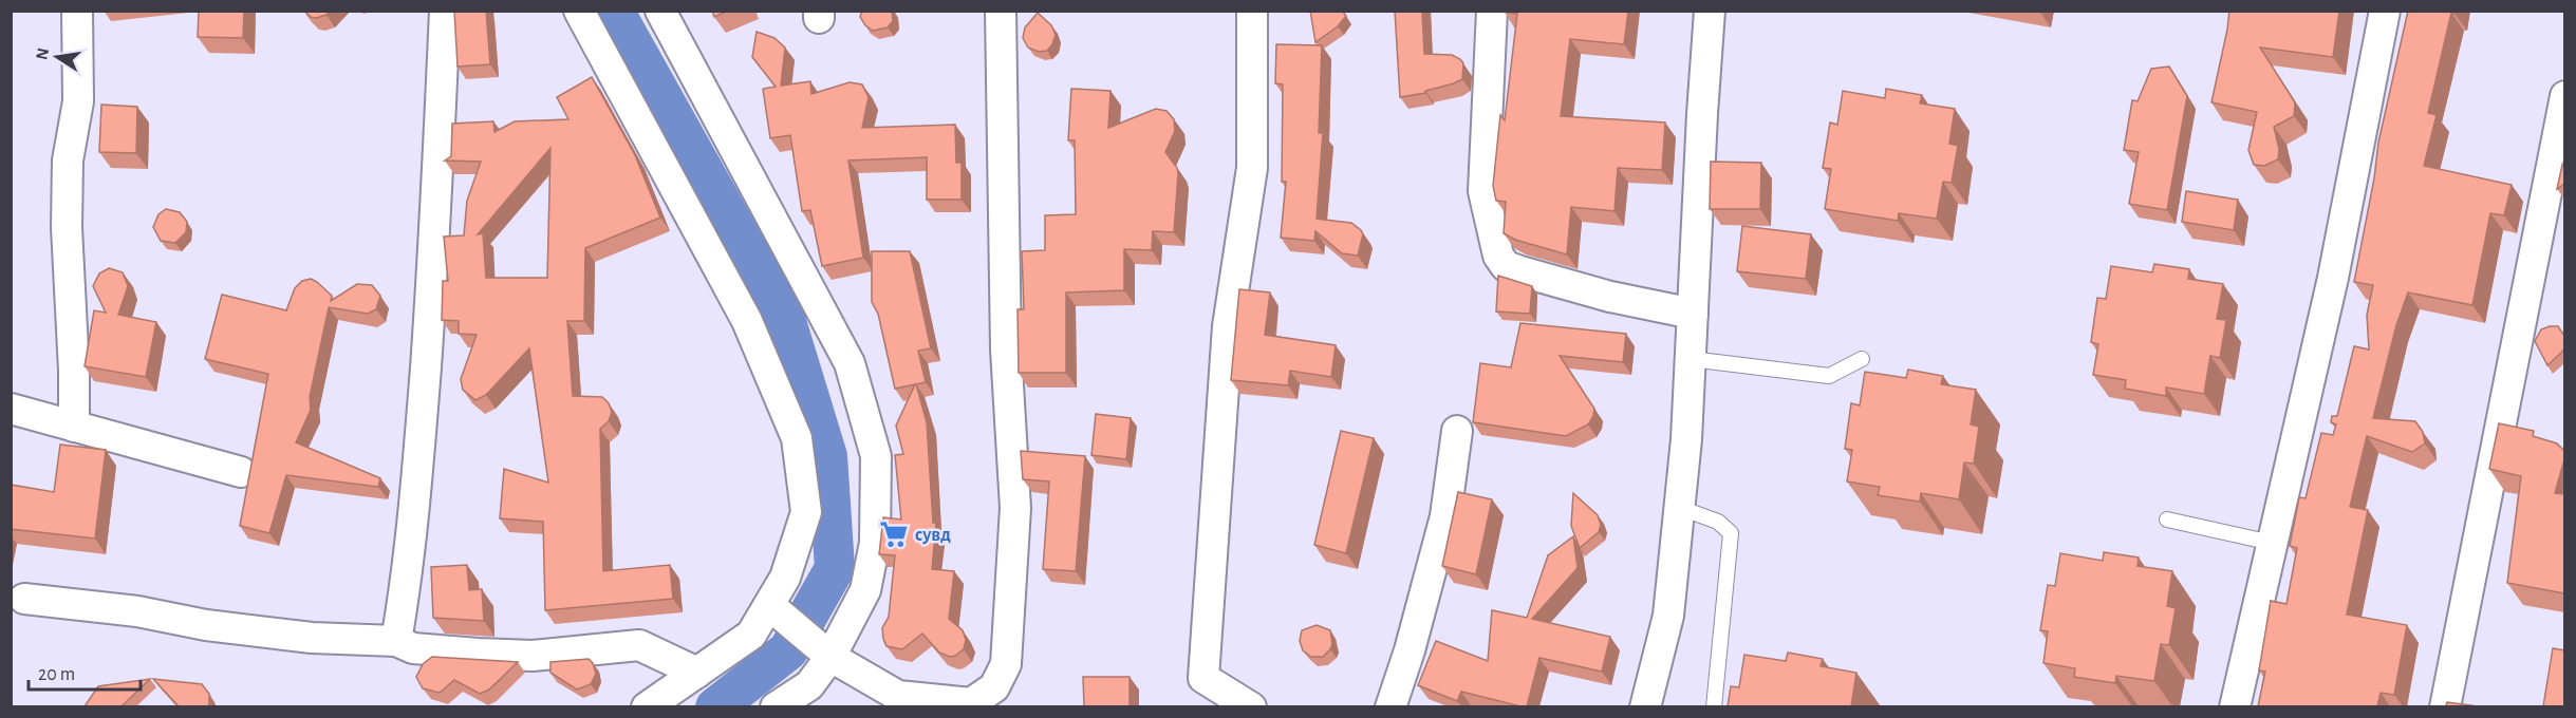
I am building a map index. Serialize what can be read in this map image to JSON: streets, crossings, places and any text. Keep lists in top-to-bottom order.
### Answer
{
  "places": {
    "supermarket": ["сувд"]
  },
  "scale_bar": "20 m",
  "north": "left"
}
